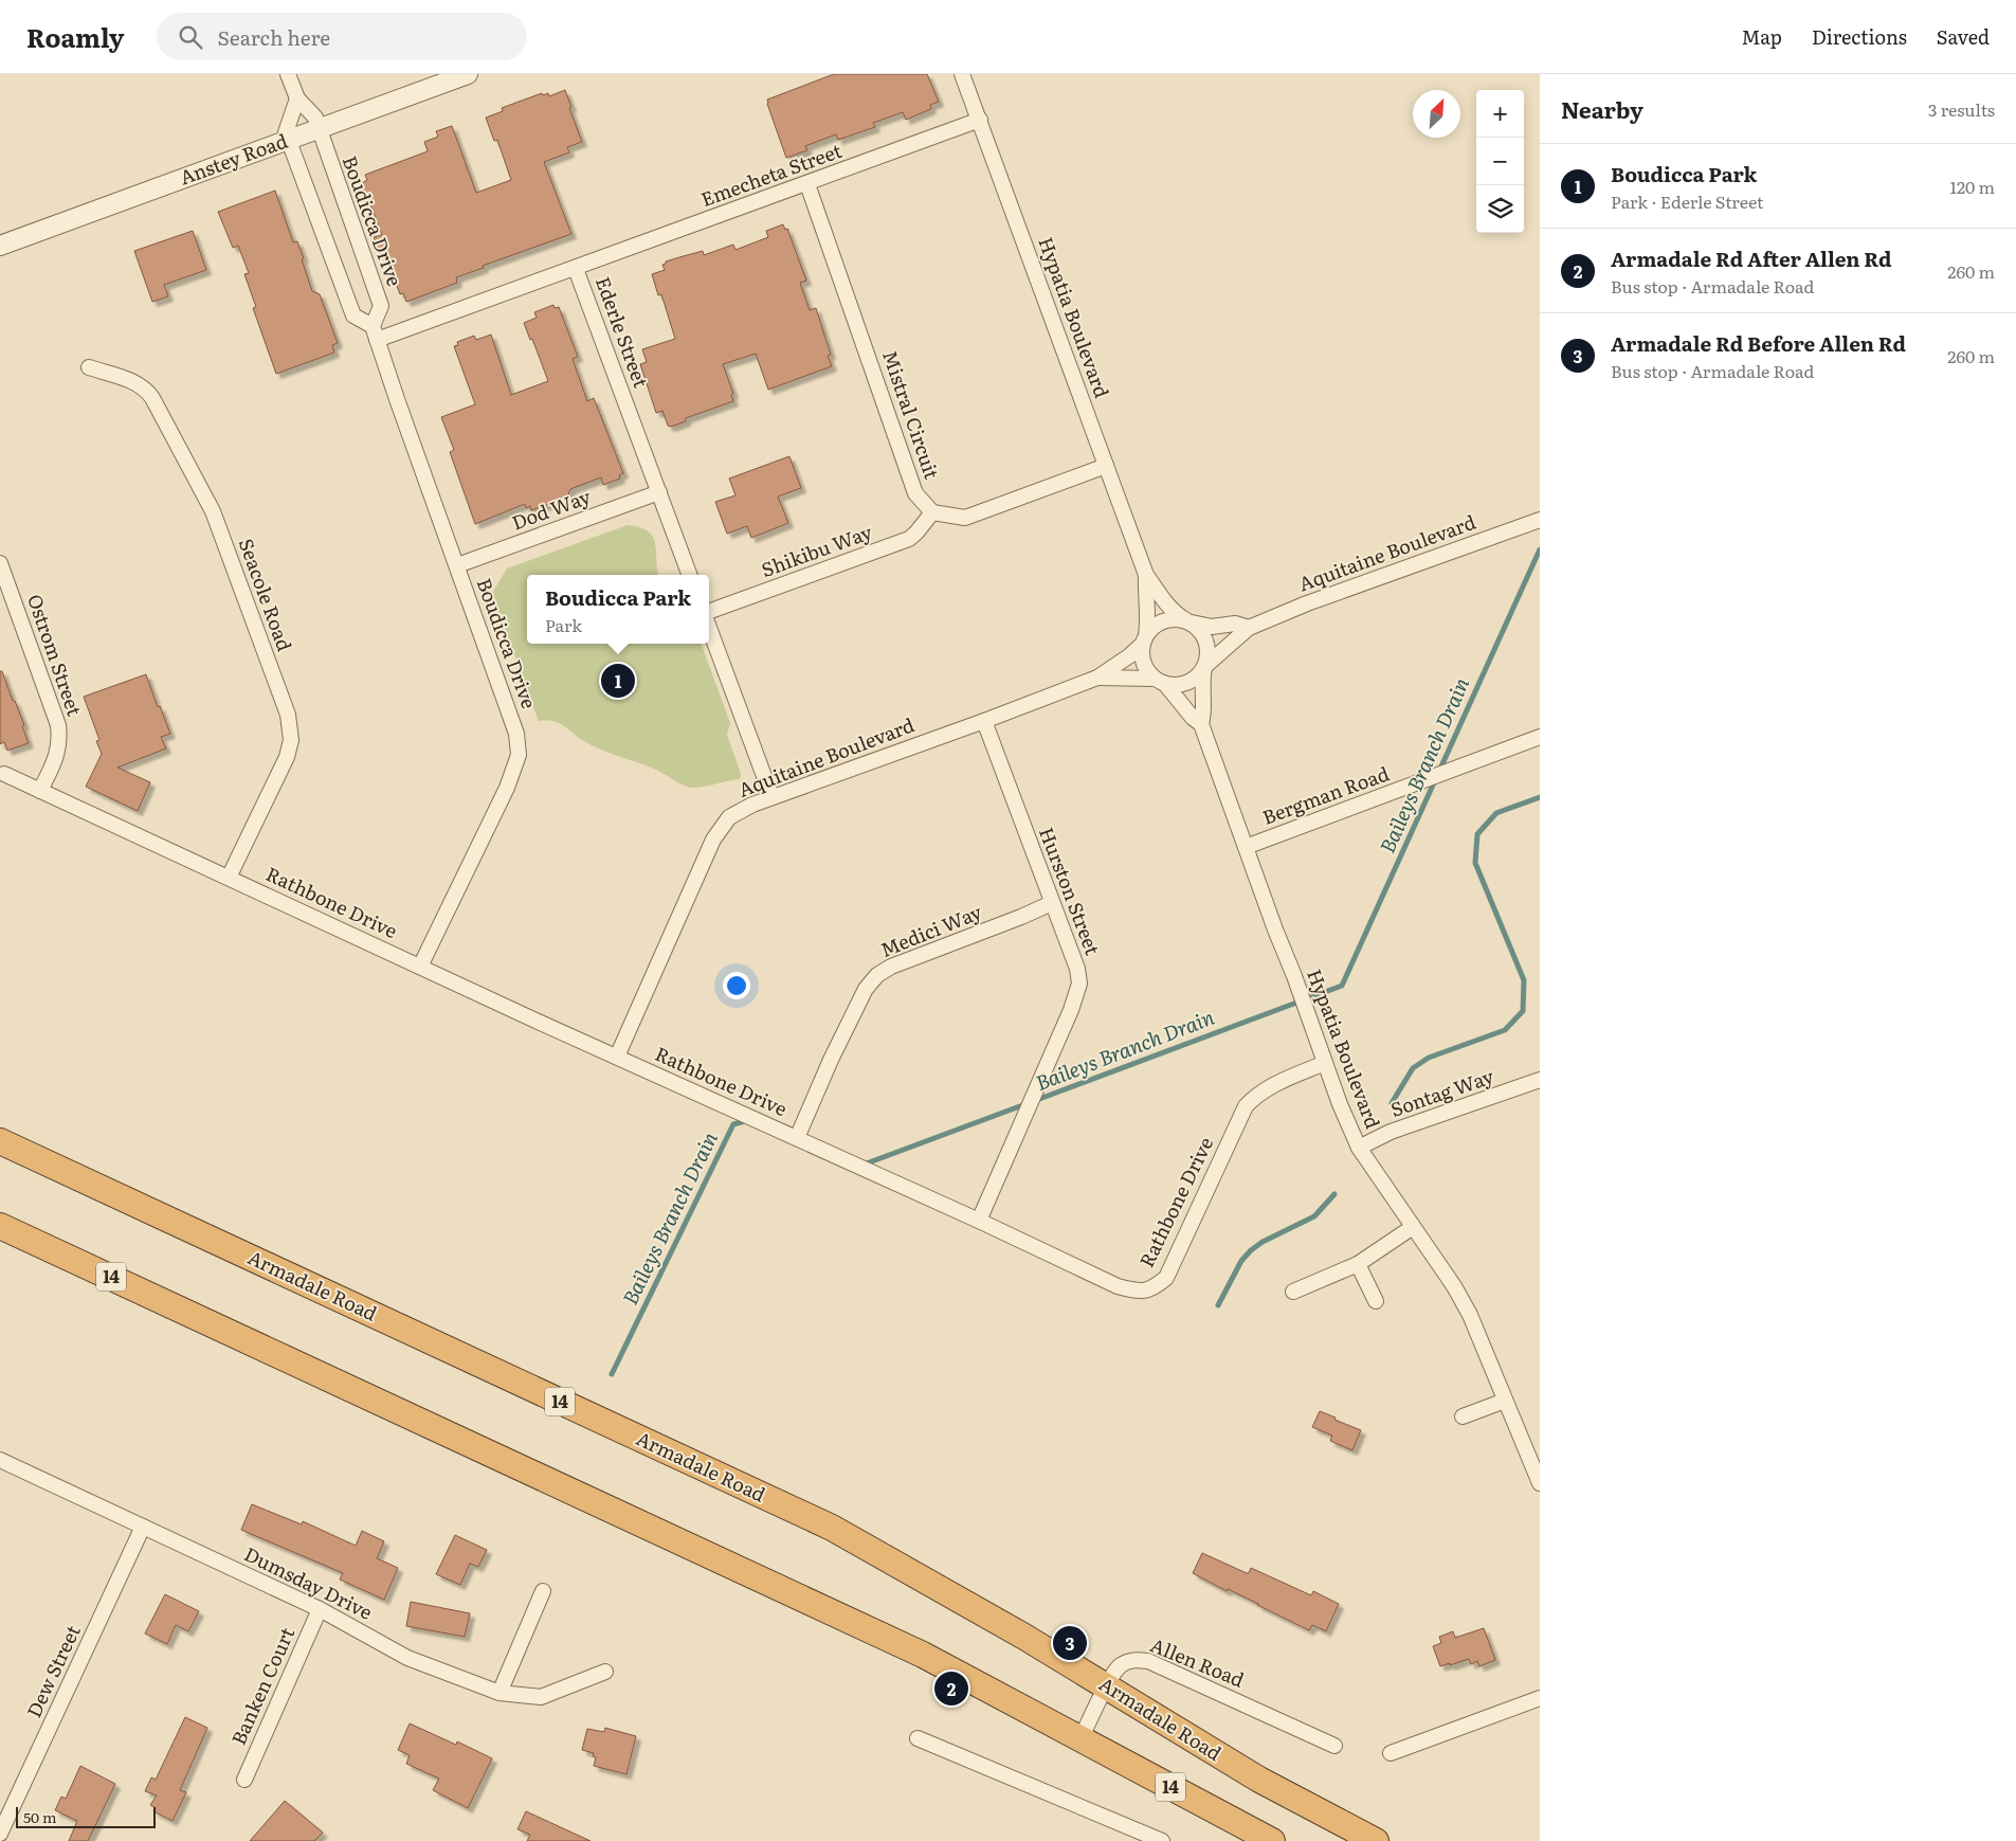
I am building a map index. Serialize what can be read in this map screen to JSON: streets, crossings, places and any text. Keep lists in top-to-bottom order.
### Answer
{
  "streets": {
    "highway": ["14", "Armadale Road"],
    "street": [
      "Anstey Road",
      "Emecheta Street",
      "Boudicca Drive",
      "Hypatia Boulevard",
      "Ederle Street",
      "Mistral Circuit",
      "Dod Way",
      "Shikibu Way",
      "Aquitaine Boulevard",
      "Seacole Road",
      "Ostrom Street",
      "Bergman Road",
      "Hurston Street",
      "Rathbone Drive",
      "Medici Way",
      "Sontag Way",
      "Dumsday Drive",
      "Allen Road",
      "Dew Street",
      "Banken Court"
    ]
  },
  "crossings": [
    ["Anstey Road", "Boudicca Drive"],
    ["Emecheta Street", "Hypatia Boulevard"],
    ["Emecheta Street", "Ederle Street"],
    ["Emecheta Street", "Mistral Circuit"],
    ["Boudicca Drive", "Ederle Street"],
    ["Boudicca Drive", "Dod Way"],
    ["Boudicca Drive", "Rathbone Drive"],
    ["Hypatia Boulevard", "Aquitaine Boulevard"],
    ["Hypatia Boulevard", "Bergman Road"],
    ["Hypatia Boulevard", "Rathbone Drive"],
    ["Hypatia Boulevard", "Sontag Way"],
    ["Ederle Street", "Dod Way"],
    ["Mistral Circuit", "Shikibu Way"],
    ["Aquitaine Boulevard", "Hurston Street"],
    ["Aquitaine Boulevard", "Rathbone Drive"],
    ["Seacole Road", "Rathbone Drive"],
    ["Ostrom Street", "Rathbone Drive"],
    ["Hurston Street", "Rathbone Drive"],
    ["Hurston Street", "Medici Way"],
    ["Rathbone Drive", "Medici Way"],
    ["14", "Allen Road"],
    ["Armadale Road", "Allen Road"],
    ["Dumsday Drive", "Dew Street"],
    ["Dumsday Drive", "Banken Court"]
  ],
  "water": ["Baileys Branch Drain"],
  "scale_bar": "50 m",
  "north": "top right",
  "page": {
    "header": "Roamly",
    "search": "Search here",
    "nav": ["Map", "Directions", "Saved"],
    "heading": ["Nearby", "3 results"],
    "map_buttons": ["+", "−"],
    "list": [
      {
        "mark": "1",
        "name": "Boudicca Park",
        "note": "Park · Ederle Street",
        "value": "120 m"
      },
      {
        "mark": "2",
        "name": "Armadale Rd After Allen Rd",
        "note": "Bus stop · Armadale Road",
        "value": "260 m"
      },
      {
        "mark": "3",
        "name": "Armadale Rd Before Allen Rd",
        "note": "Bus stop · Armadale Road",
        "value": "260 m"
      }
    ],
    "popup": ["Boudicca Park", "Park"],
    "pins": ["1", "3", "2"],
    "scale": "50 m"
  }
}
